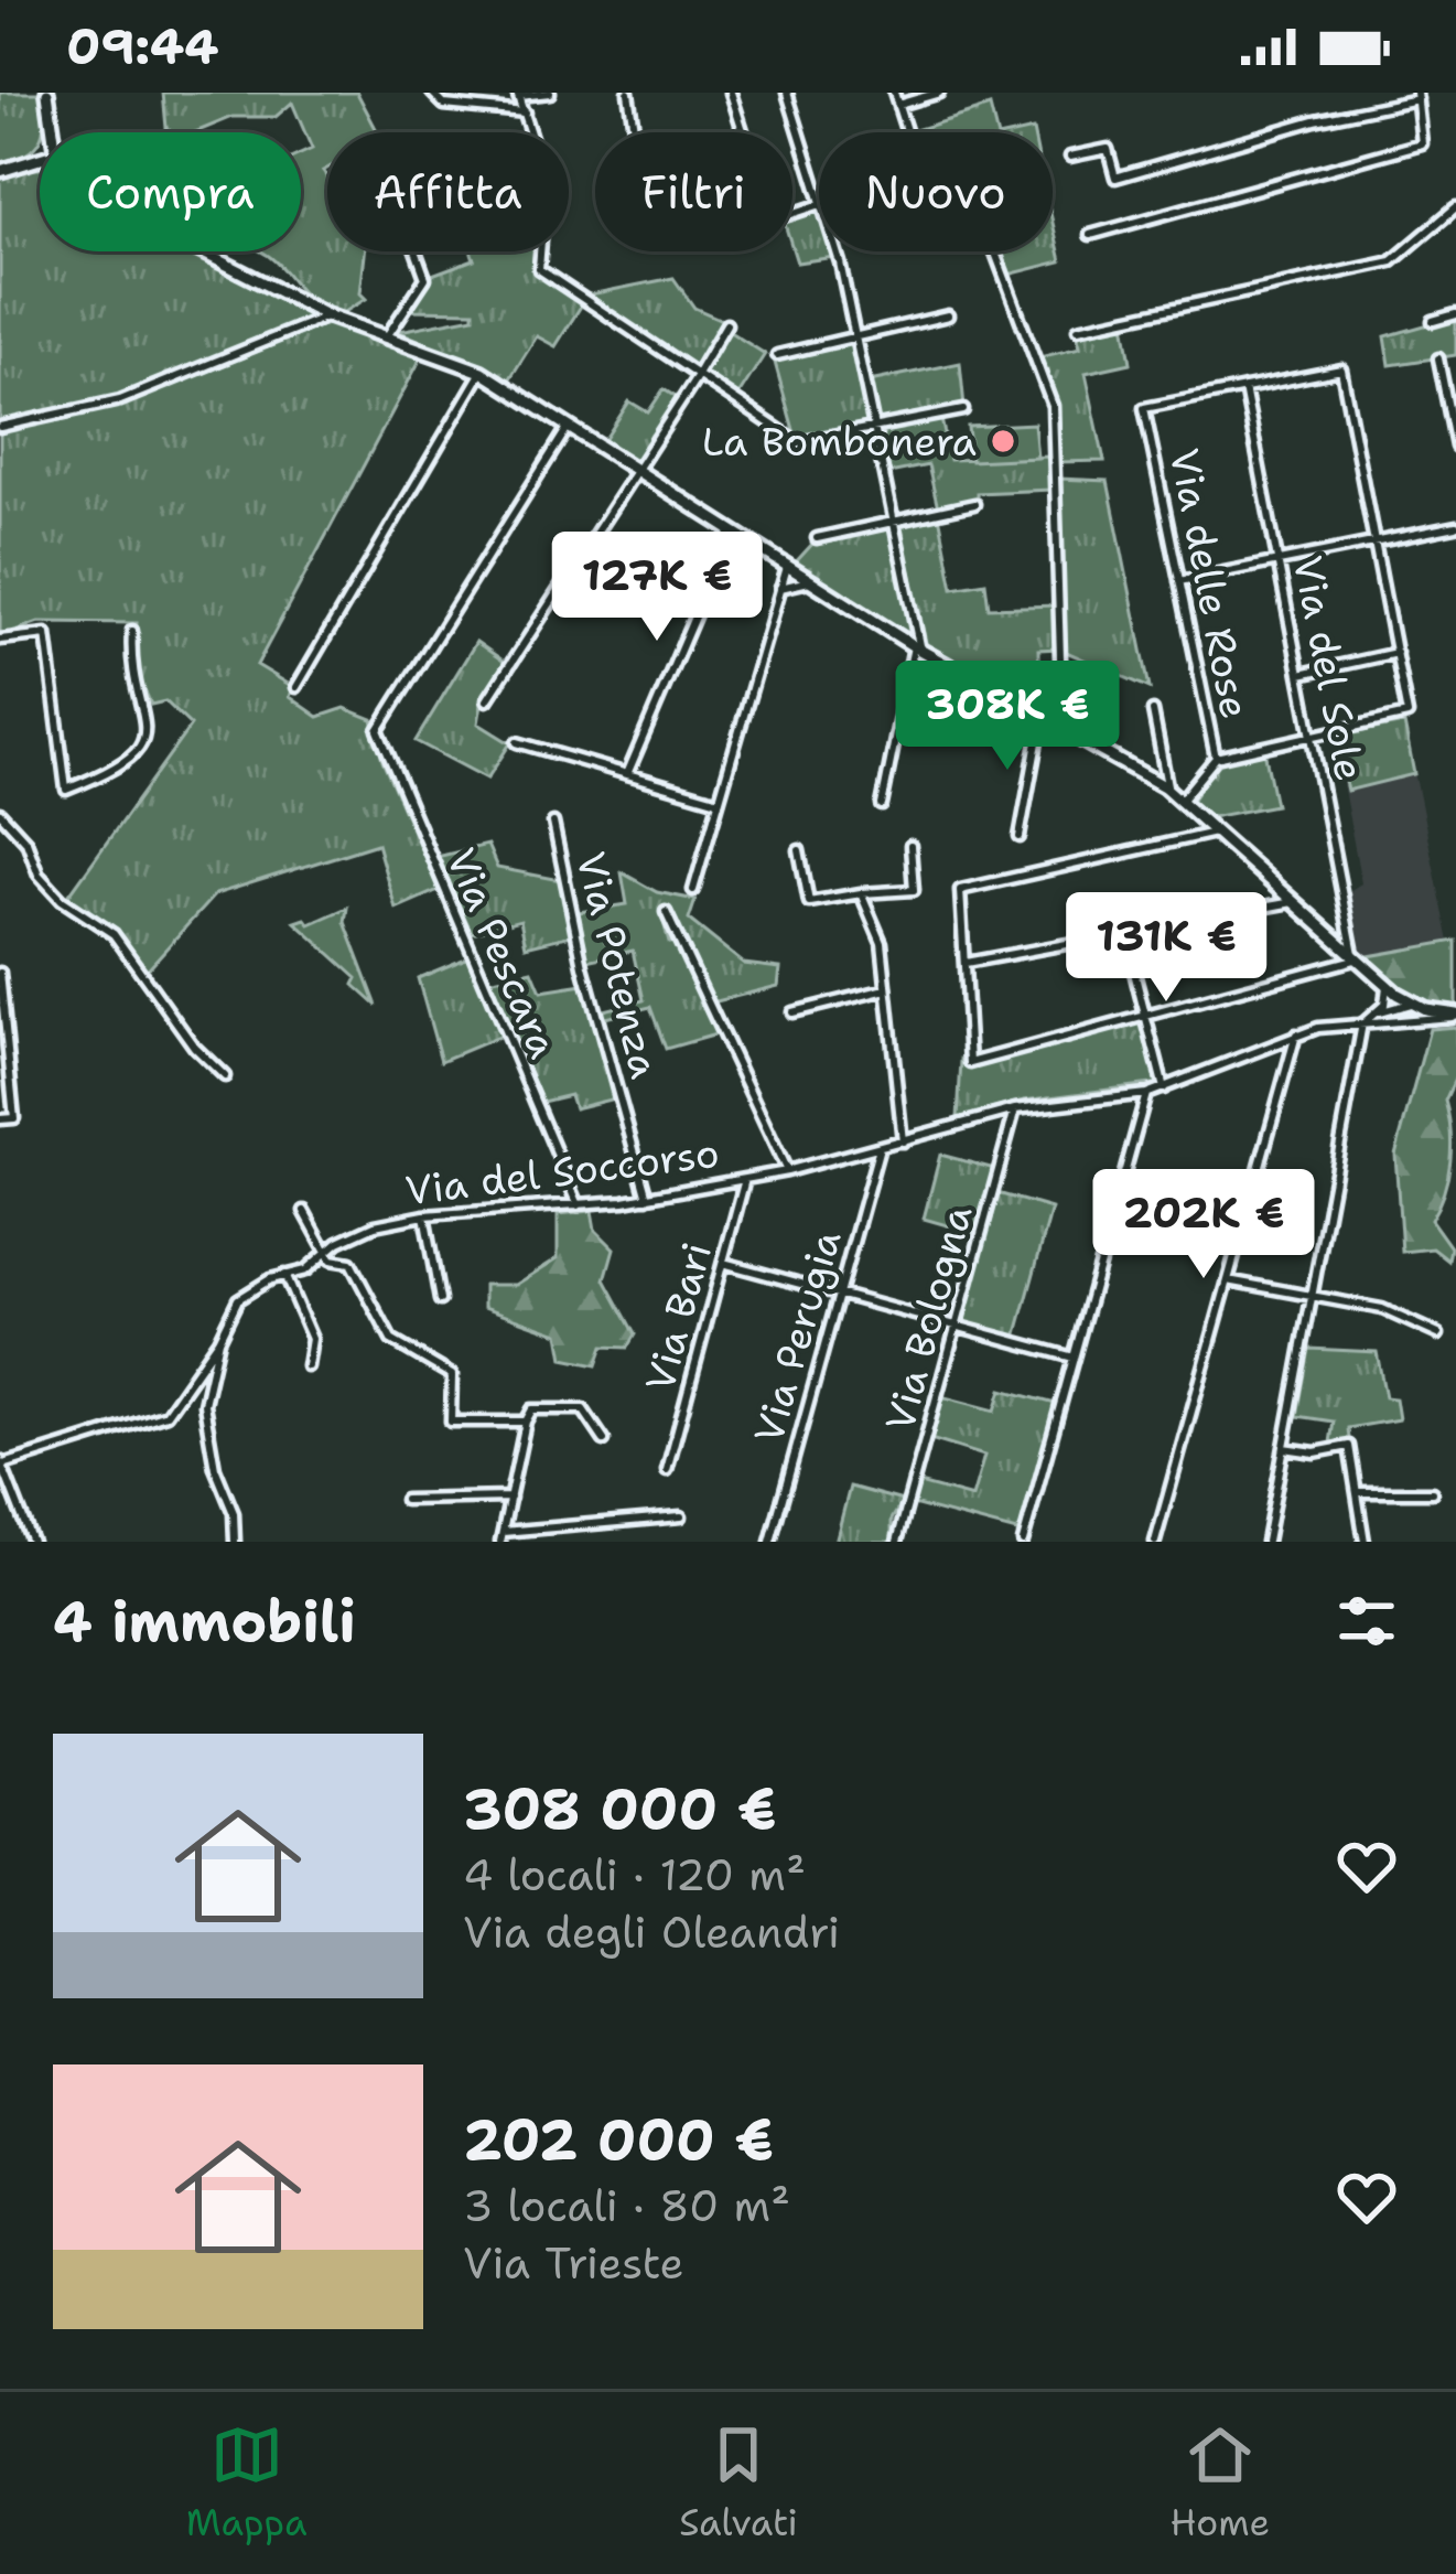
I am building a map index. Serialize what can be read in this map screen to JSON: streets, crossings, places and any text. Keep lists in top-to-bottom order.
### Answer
{
  "streets": {
    "street": [
      "Via delle Rose",
      "Via del Sole",
      "Via Pescara",
      "Via Potenza",
      "Via del Soccorso",
      "Via Bari",
      "Via Bologna",
      "Via Perugia"
    ]
  },
  "crossings": [
    ["Via delle Rose", "Via del Sole"],
    ["Via Pescara", "Via del Soccorso"],
    ["Via Potenza", "Via del Soccorso"],
    ["Via del Soccorso", "Via Bari"],
    ["Via del Soccorso", "Via Bologna"],
    ["Via del Soccorso", "Via Perugia"]
  ],
  "places": ["La Bombonera"],
  "page": {
    "status": "09:44",
    "chip": [
      "Compra",
      "Affitta",
      "Filtri",
      "Nuovo"
    ],
    "price": [
      "127K €",
      "308K €",
      "131K €",
      "202K €"
    ],
    "heading": "4 immobili",
    "list": [
      {
        "name": "308 000 €",
        "note": "4 locali · 120 m² · Via degli Oleandri"
      },
      {
        "name": "202 000 €",
        "note": "3 locali · 80 m² · Via Trieste"
      }
    ],
    "tabs": ["Mappa", "Salvati", "Home"]
  }
}
